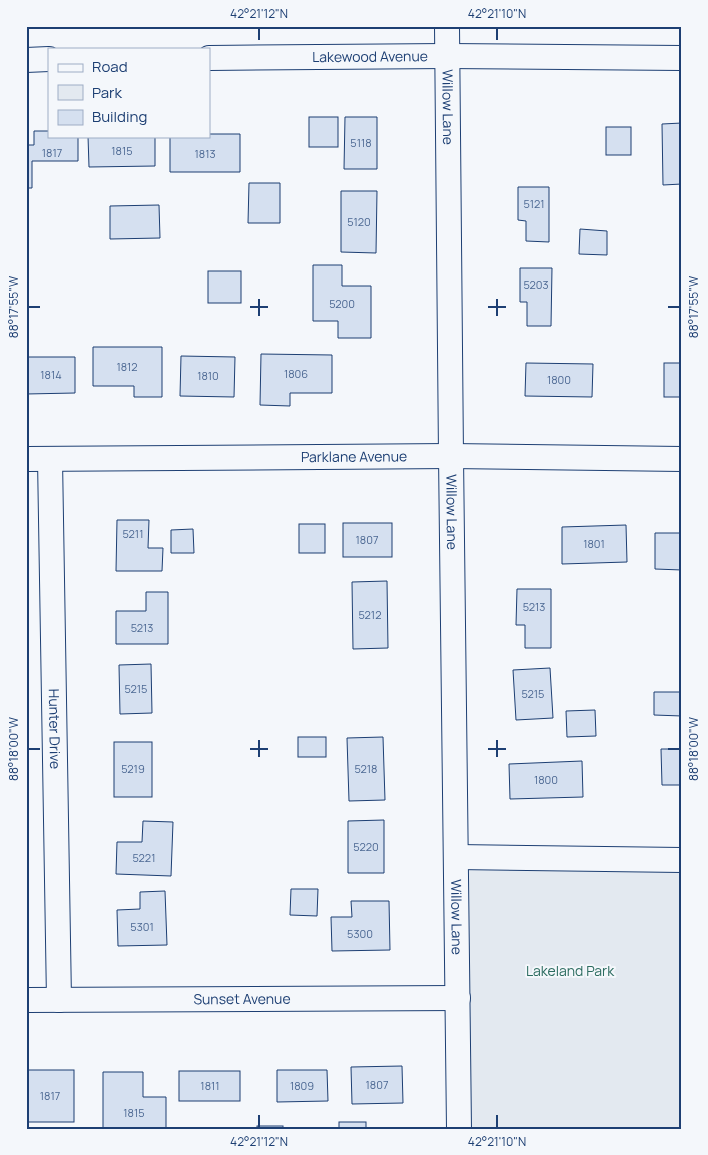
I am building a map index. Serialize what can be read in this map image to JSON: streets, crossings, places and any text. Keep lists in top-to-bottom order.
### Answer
{
  "streets": {
    "street": [
      "Lakewood Avenue",
      "Willow Lane",
      "Parklane Avenue",
      "Hunter Drive",
      "Sunset Avenue"
    ]
  },
  "crossings": [
    ["Lakewood Avenue", "Willow Lane"],
    ["Willow Lane", "Parklane Avenue"],
    ["Willow Lane", "Sunset Avenue"],
    ["Parklane Avenue", "Hunter Drive"],
    ["Hunter Drive", "Sunset Avenue"]
  ],
  "parks": ["Lakeland Park"],
  "house_numbers": [
    "5118",
    "1815",
    "1817",
    "1813",
    "5121",
    "5120",
    "5203",
    "5200",
    "1812",
    "1806",
    "1814",
    "1810",
    "1800",
    "5211",
    "1807",
    "1801",
    "5213",
    "5212",
    "5213",
    "5215",
    "5215",
    "5219",
    "5218",
    "1800",
    "5220",
    "5221",
    "5301",
    "5300",
    "1807",
    "1811",
    "1809",
    "1817",
    "1815"
  ],
  "legend": ["Road", "Park", "Building"],
  "coordinates": [
    "42°21'12\"N",
    "42°21'10\"N",
    "88°17'55\"W",
    "88°18'00\"W"
  ]
}
